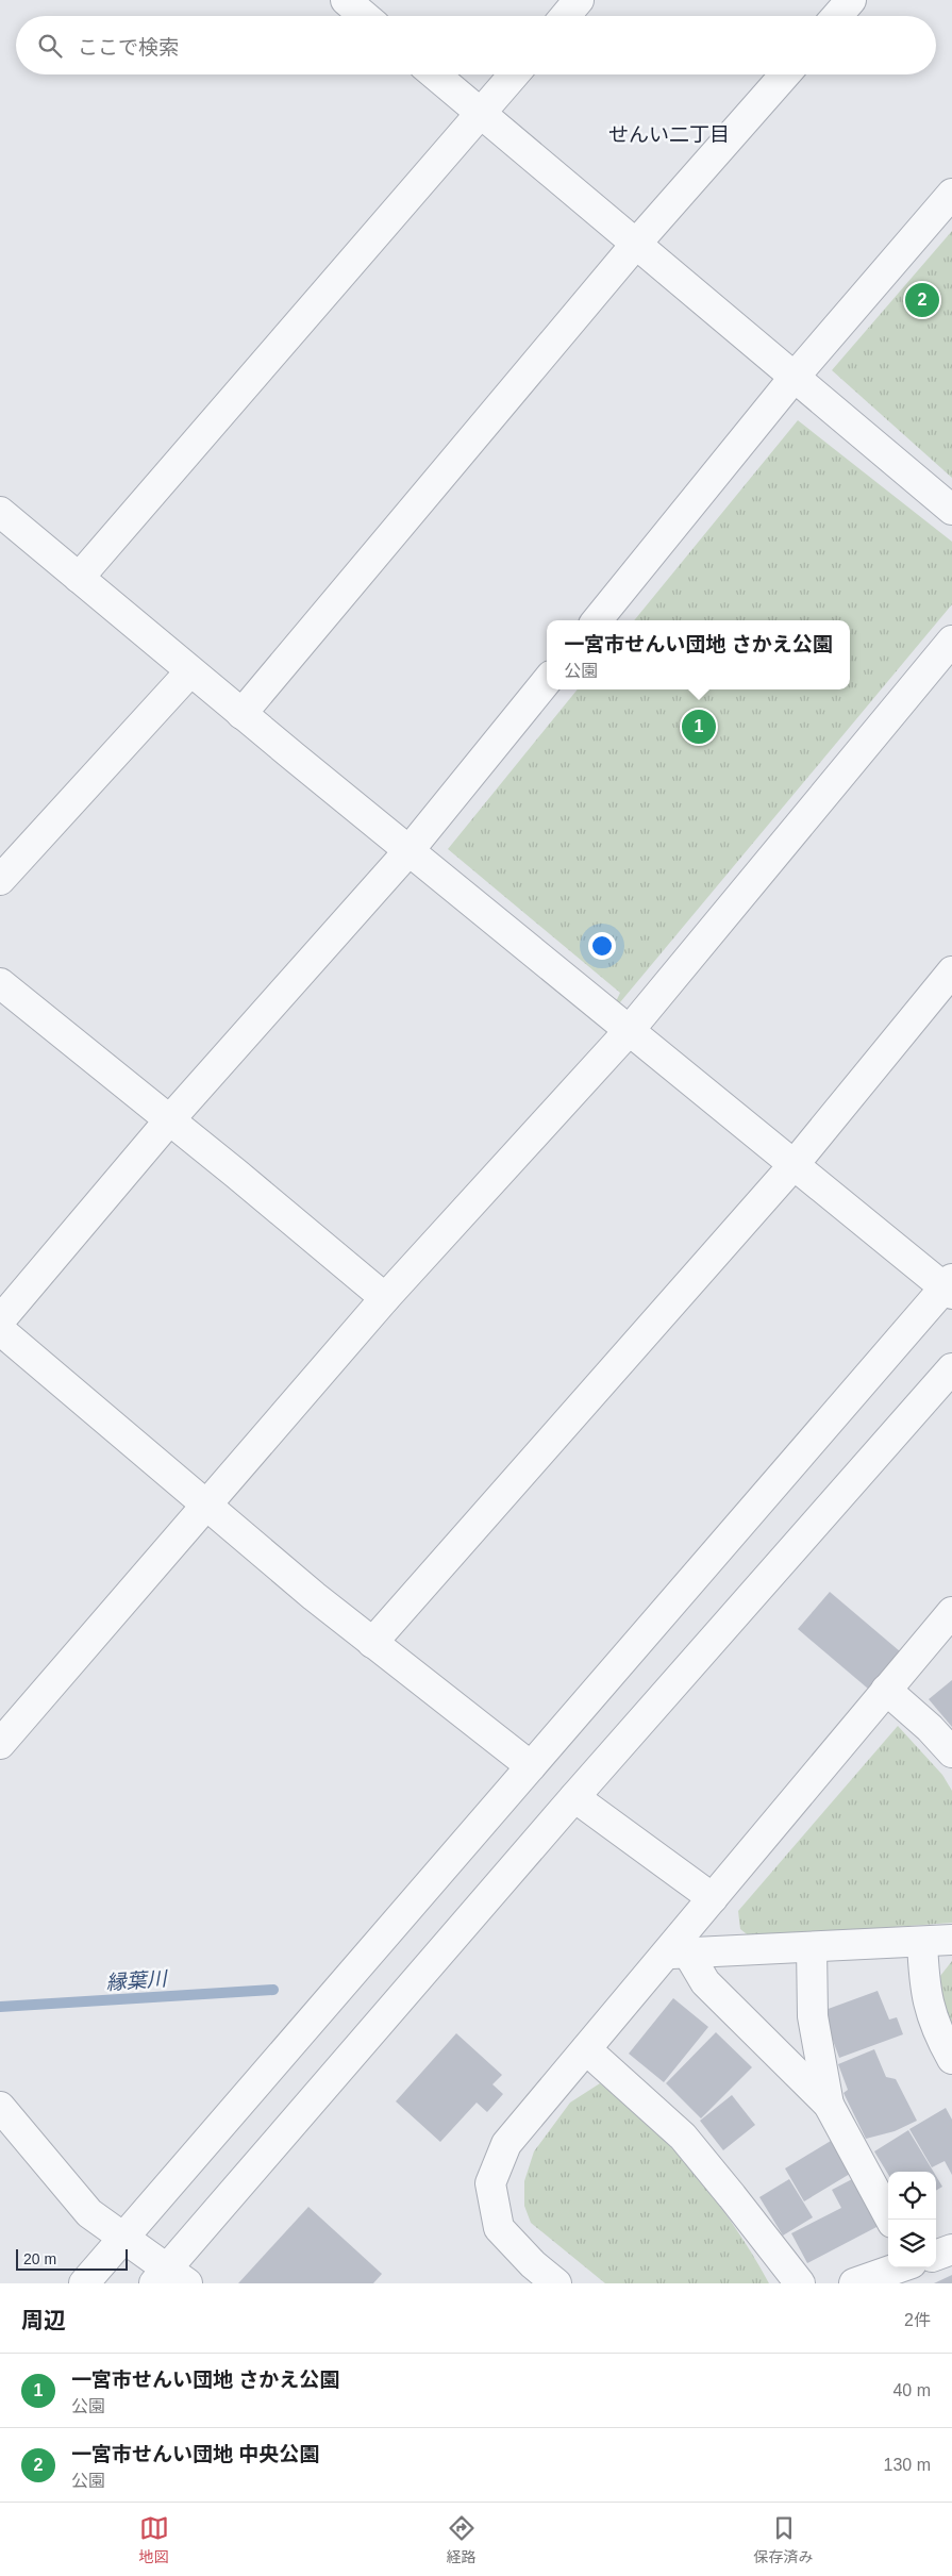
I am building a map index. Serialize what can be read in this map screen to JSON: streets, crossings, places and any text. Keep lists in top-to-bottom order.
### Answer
{
  "districts": ["せんい二丁目"],
  "water": ["縁葉川"],
  "scale_bar": "20 m",
  "page": {
    "search": "ここで検索",
    "pins": ["2", "1"],
    "popup": ["一宮市せんい団地 さかえ公園", "公園"],
    "scale": "20 m",
    "heading": ["周辺", "2件"],
    "list": [
      {
        "mark": "1",
        "name": "一宮市せんい団地 さかえ公園",
        "note": "公園",
        "value": "40 m"
      },
      {
        "mark": "2",
        "name": "一宮市せんい団地 中央公園",
        "note": "公園",
        "value": "130 m"
      }
    ],
    "nav": ["地図", "経路", "保存済み"]
  }
}
